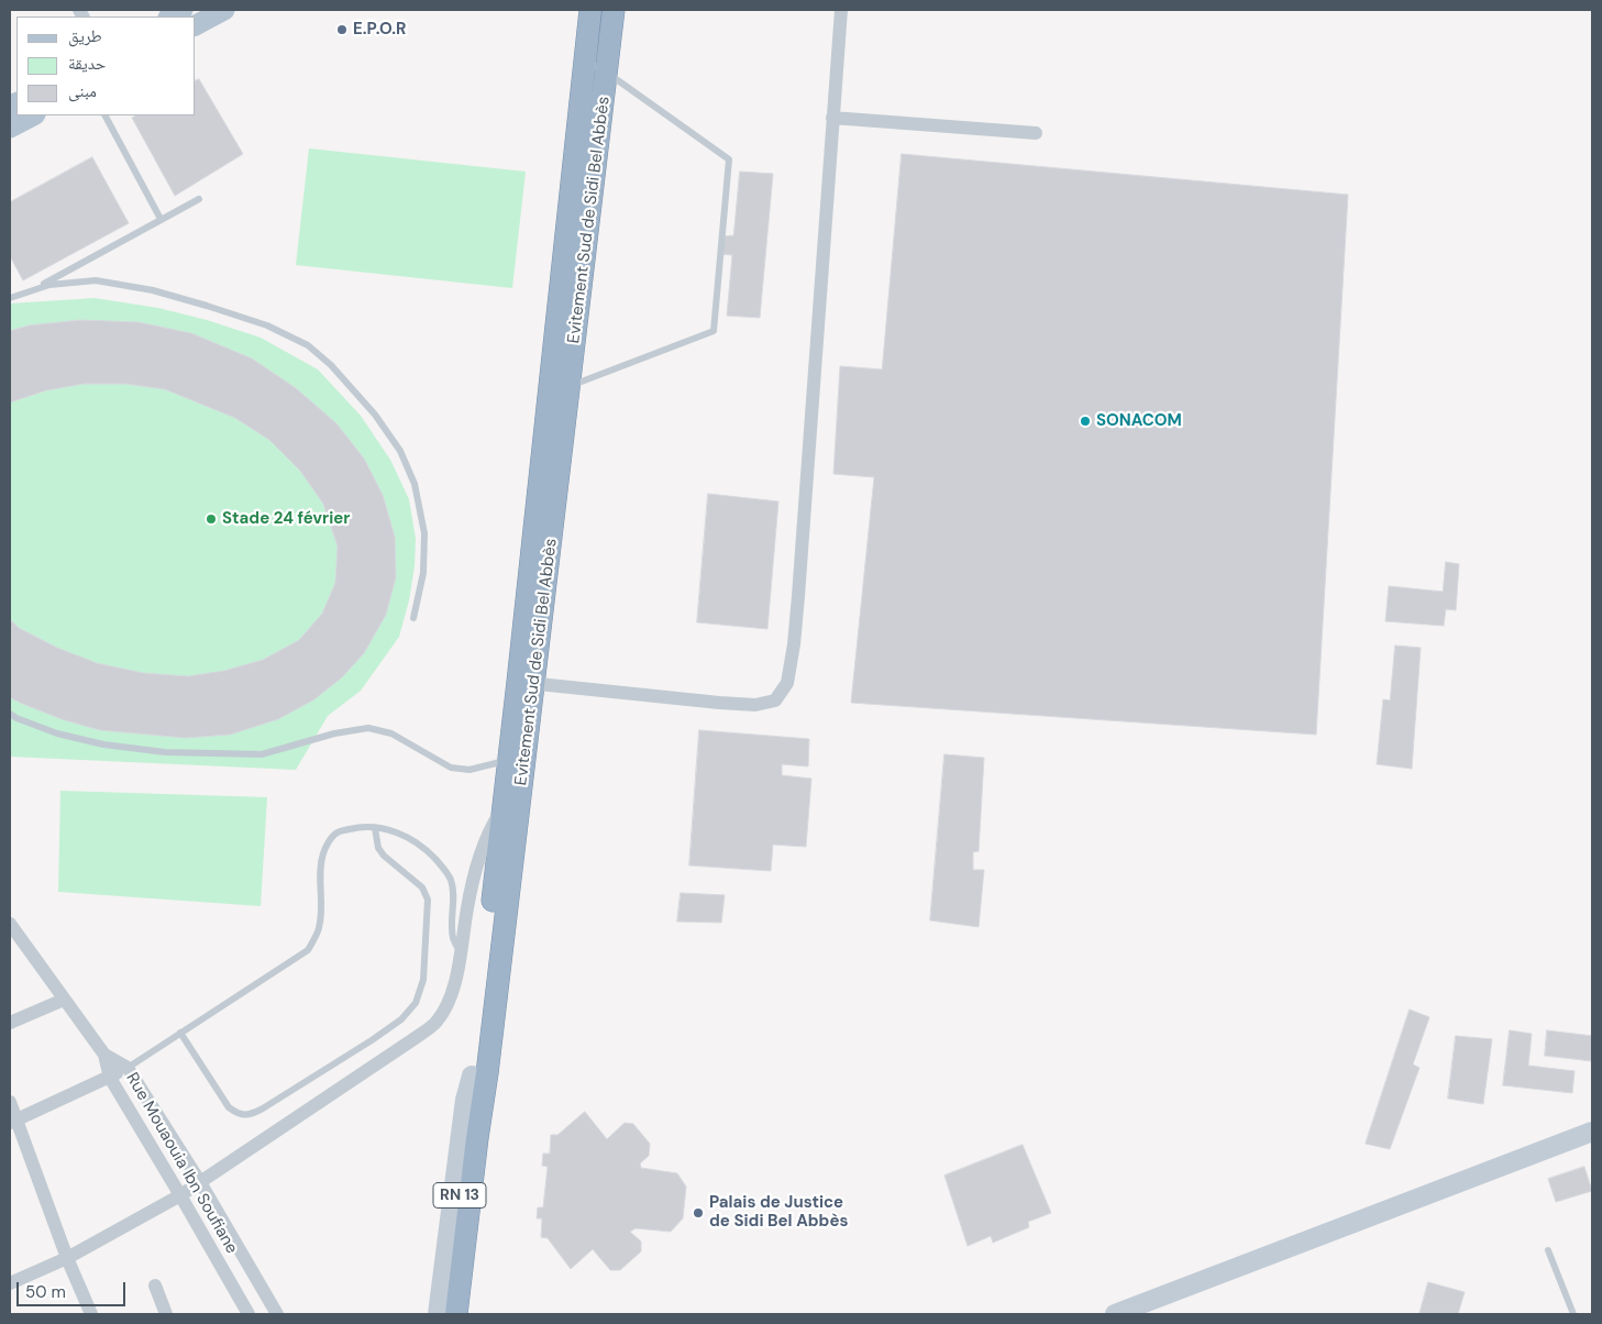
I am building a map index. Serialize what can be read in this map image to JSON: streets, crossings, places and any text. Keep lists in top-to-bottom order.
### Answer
{
  "streets": {
    "highway": ["Evitement Sud de Sidi Bel Abbès", "RN 13"],
    "street": ["Rue Mouaouia Ibn Soufiane"]
  },
  "crossings": [
    ["Evitement Sud de Sidi Bel Abbès", "RN 13"]
  ],
  "places": [
    "E.P.O.R",
    "SONACOM",
    "Stade 24 février",
    "Palais de Justice de Sidi Bel Abbès"
  ],
  "legend": ["طريق", "حديقة", "مبنى"],
  "scale_bar": "50 m"
}
